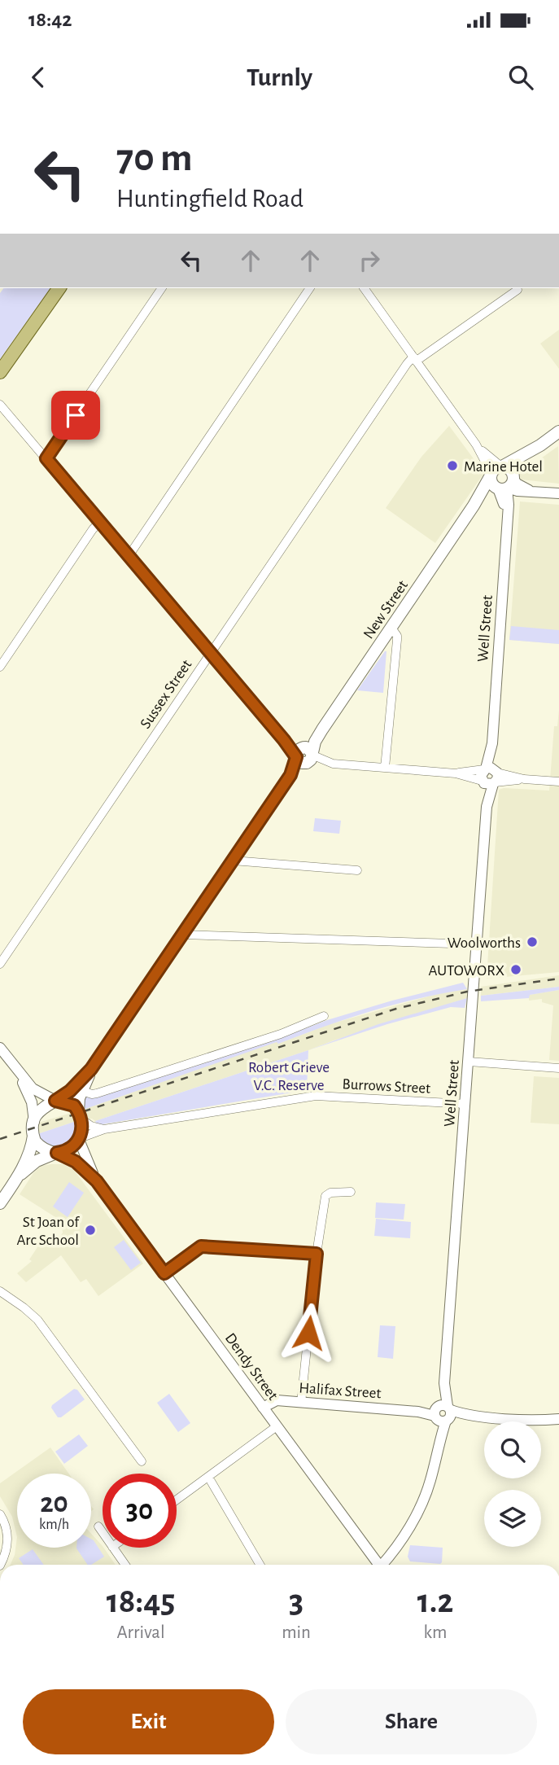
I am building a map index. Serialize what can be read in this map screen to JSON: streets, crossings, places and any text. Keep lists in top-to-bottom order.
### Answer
{
  "streets": {
    "main road": ["New Street"],
    "street": [
      "Well Street",
      "Sussex Street",
      "Burrows Street",
      "Dendy Street",
      "Halifax Street"
    ]
  },
  "crossings": [
    ["New Street", "Well Street"],
    ["New Street", "Burrows Street"],
    ["New Street", "Dendy Street"],
    ["Well Street", "Burrows Street"],
    ["Well Street", "Halifax Street"],
    ["Burrows Street", "Dendy Street"],
    ["Dendy Street", "Halifax Street"]
  ],
  "parks": ["Robert Grieve V.C. Reserve"],
  "places": [
    "Marine Hotel",
    "Woolworths",
    "AUTOWORX",
    "St Joan of Arc School"
  ],
  "page": {
    "status": "18:42",
    "header": "Turnly",
    "turn": ["70 m", "Huntingfield Road"],
    "speed": "20 km/h",
    "limit": "30",
    "eta": [
      "18:45",
      "Arrival",
      "3",
      "min",
      "1.2",
      "km"
    ],
    "buttons": ["Exit", "Share"]
  }
}
